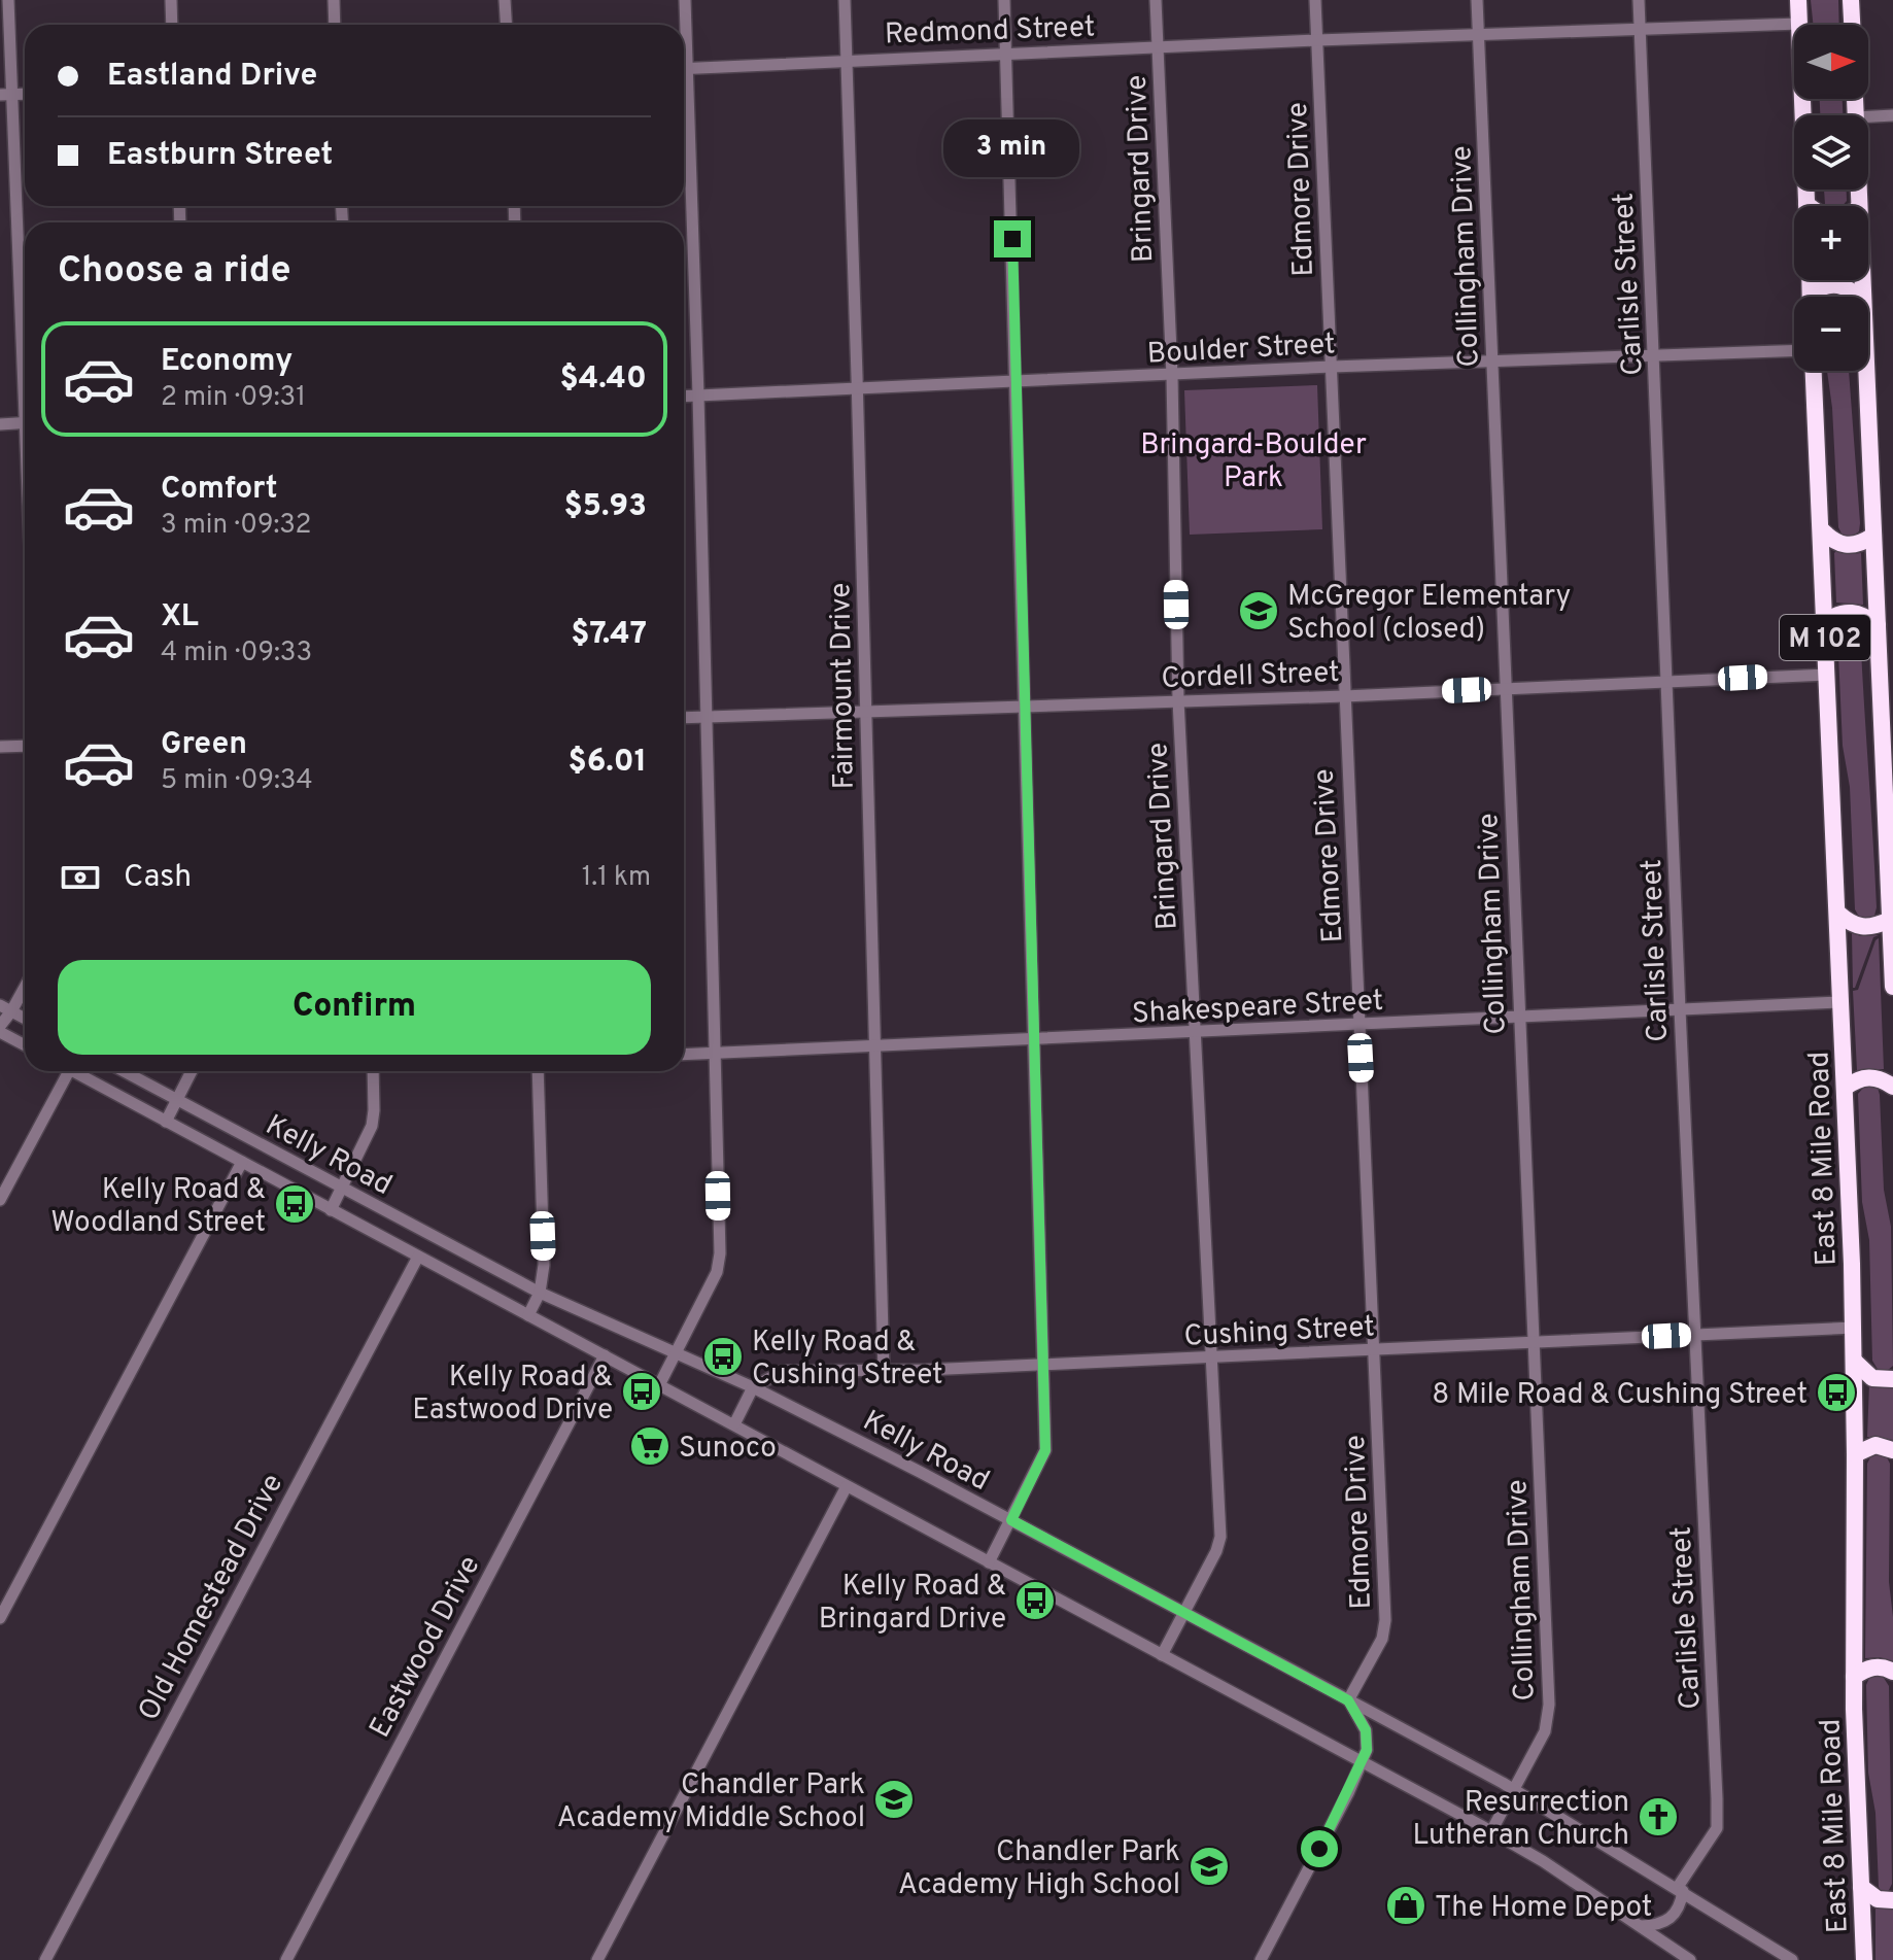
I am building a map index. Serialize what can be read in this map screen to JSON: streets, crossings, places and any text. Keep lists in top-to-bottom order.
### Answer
{
  "streets": {
    "highway": ["M 102", "East 8 Mile Road"],
    "street": [
      "Redmond Street",
      "Bringard Drive",
      "Edmore Drive",
      "Collingham Drive",
      "Carlisle Street",
      "Boulder Street",
      "Cordell Street",
      "Fairmount Drive",
      "Shakespeare Street",
      "Kelly Road",
      "Cushing Street",
      "Old Homestead Drive",
      "Eastwood Drive"
    ]
  },
  "crossings": [
    ["Redmond Street", "Bringard Drive"],
    ["Redmond Street", "Edmore Drive"],
    ["Redmond Street", "Collingham Drive"],
    ["Redmond Street", "Carlisle Street"],
    ["Redmond Street", "Fairmount Drive"],
    ["Bringard Drive", "Boulder Street"],
    ["Bringard Drive", "Cordell Street"],
    ["Bringard Drive", "Shakespeare Street"],
    ["Bringard Drive", "Kelly Road"],
    ["Bringard Drive", "Cushing Street"],
    ["Edmore Drive", "Boulder Street"],
    ["Edmore Drive", "Cordell Street"],
    ["Edmore Drive", "Shakespeare Street"],
    ["Edmore Drive", "Kelly Road"],
    ["Edmore Drive", "Cushing Street"],
    ["Collingham Drive", "Boulder Street"],
    ["Collingham Drive", "Cordell Street"],
    ["Collingham Drive", "Shakespeare Street"],
    ["Collingham Drive", "Kelly Road"],
    ["Collingham Drive", "Cushing Street"],
    ["Carlisle Street", "Boulder Street"],
    ["Carlisle Street", "Cordell Street"],
    ["Carlisle Street", "Shakespeare Street"],
    ["Carlisle Street", "Kelly Road"],
    ["Carlisle Street", "Cushing Street"],
    ["Boulder Street", "Fairmount Drive"],
    ["Cordell Street", "Fairmount Drive"],
    ["Cordell Street", "East 8 Mile Road"],
    ["Fairmount Drive", "Shakespeare Street"],
    ["Fairmount Drive", "Cushing Street"],
    ["Shakespeare Street", "East 8 Mile Road"],
    ["Kelly Road", "Cushing Street"],
    ["Kelly Road", "Old Homestead Drive"],
    ["Kelly Road", "Eastwood Drive"],
    ["East 8 Mile Road", "Cushing Street"]
  ],
  "parks": ["Bringard-Boulder Park"],
  "places": {
    "school or university": ["McGregor Elementary School (closed)", "Chandler Park Academy Middle School", "Chandler Park Academy High School"],
    "bus stop": [
      "Kelly Road & Woodland Street",
      "Kelly Road & Cushing Street",
      "Kelly Road & Eastwood Drive",
      "8 Mile Road & Cushing Street",
      "Kelly Road & Bringard Drive"
    ],
    "supermarket": ["Sunoco"],
    "church": ["Resurrection Lutheran Church"],
    "shop": ["The Home Depot"]
  },
  "north": "right",
  "page": {
    "map_buttons": ["+", "−"],
    "banner": ["Eastland Drive", "Eastburn Street"],
    "bubble": "3 min",
    "heading": "Choose a ride",
    "list": [
      {
        "name": "Economy",
        "note": "2 min · 09:31",
        "value": "$4.40"
      },
      {
        "name": "Comfort",
        "note": "3 min · 09:32",
        "value": "$5.93"
      },
      {
        "name": "XL",
        "note": "4 min · 09:33",
        "value": "$7.47"
      },
      {
        "name": "Green",
        "note": "5 min · 09:34",
        "value": "$6.01"
      }
    ],
    "pay": ["Cash", "1.1 km"],
    "buttons": "Confirm"
  }
}
